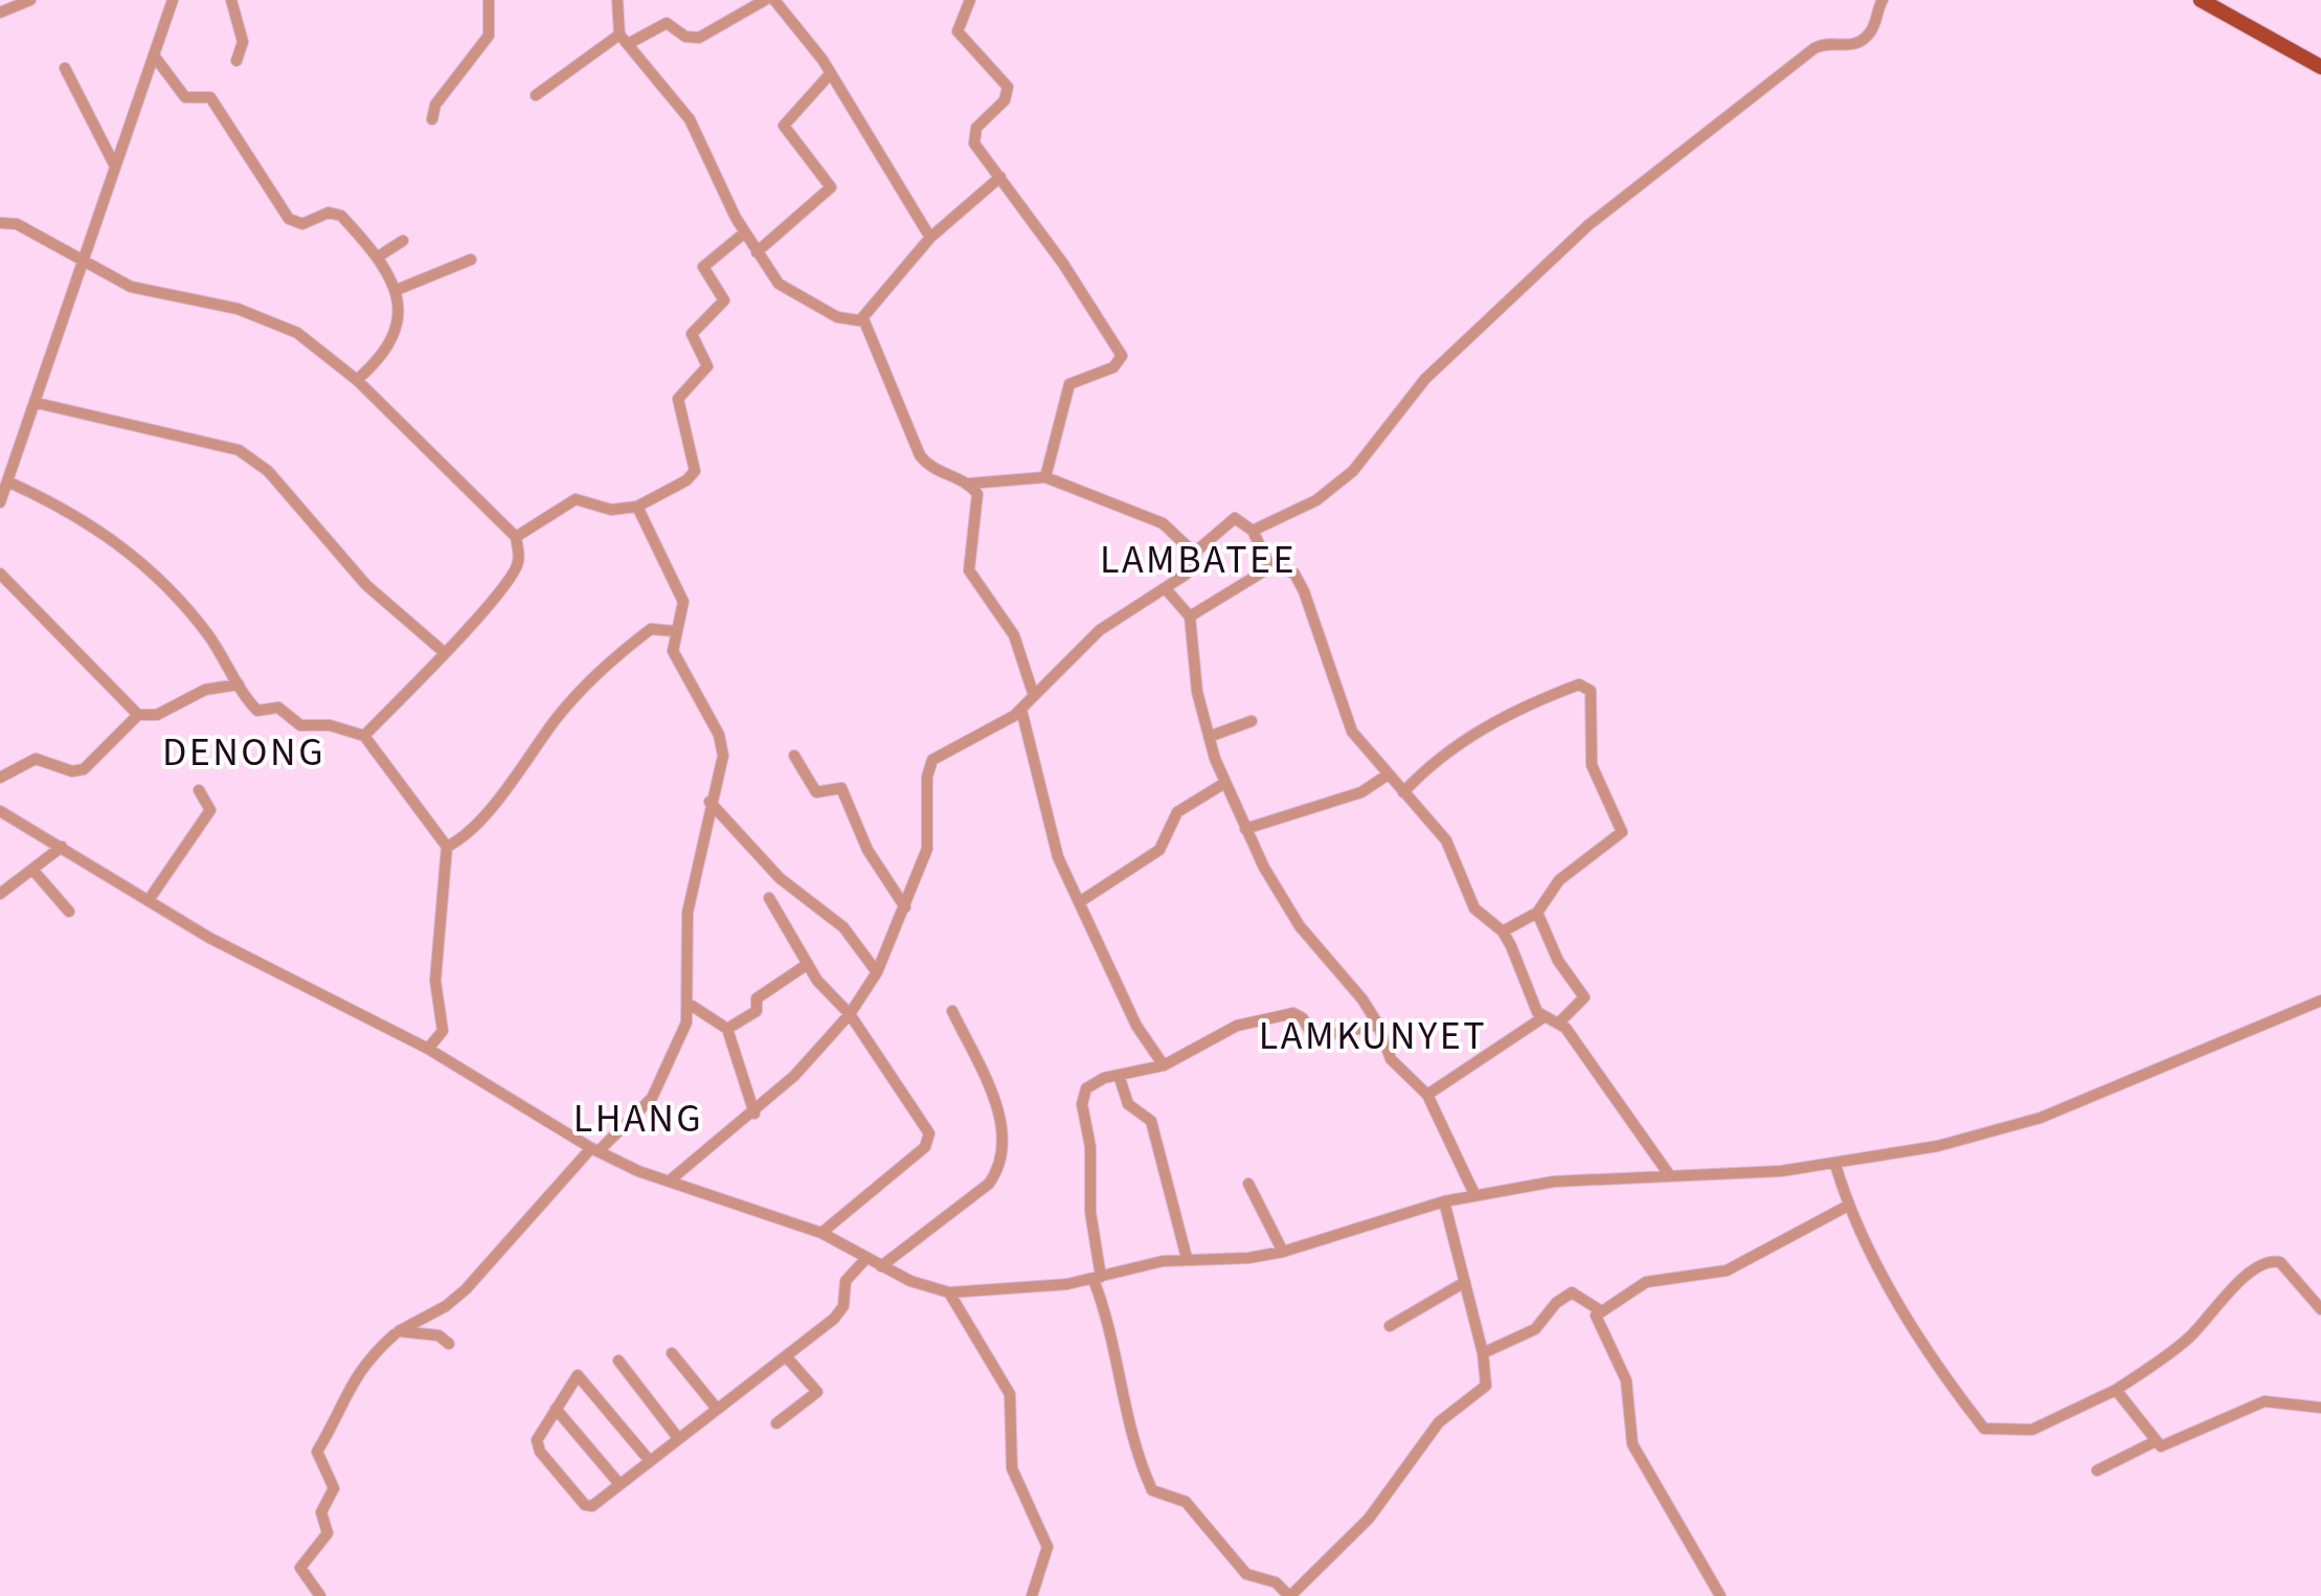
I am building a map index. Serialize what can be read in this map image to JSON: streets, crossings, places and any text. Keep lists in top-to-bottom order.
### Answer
{
  "districts": [
    "LAMBATEE",
    "DENONG",
    "LAMKUNYET",
    "LHANG"
  ]
}
